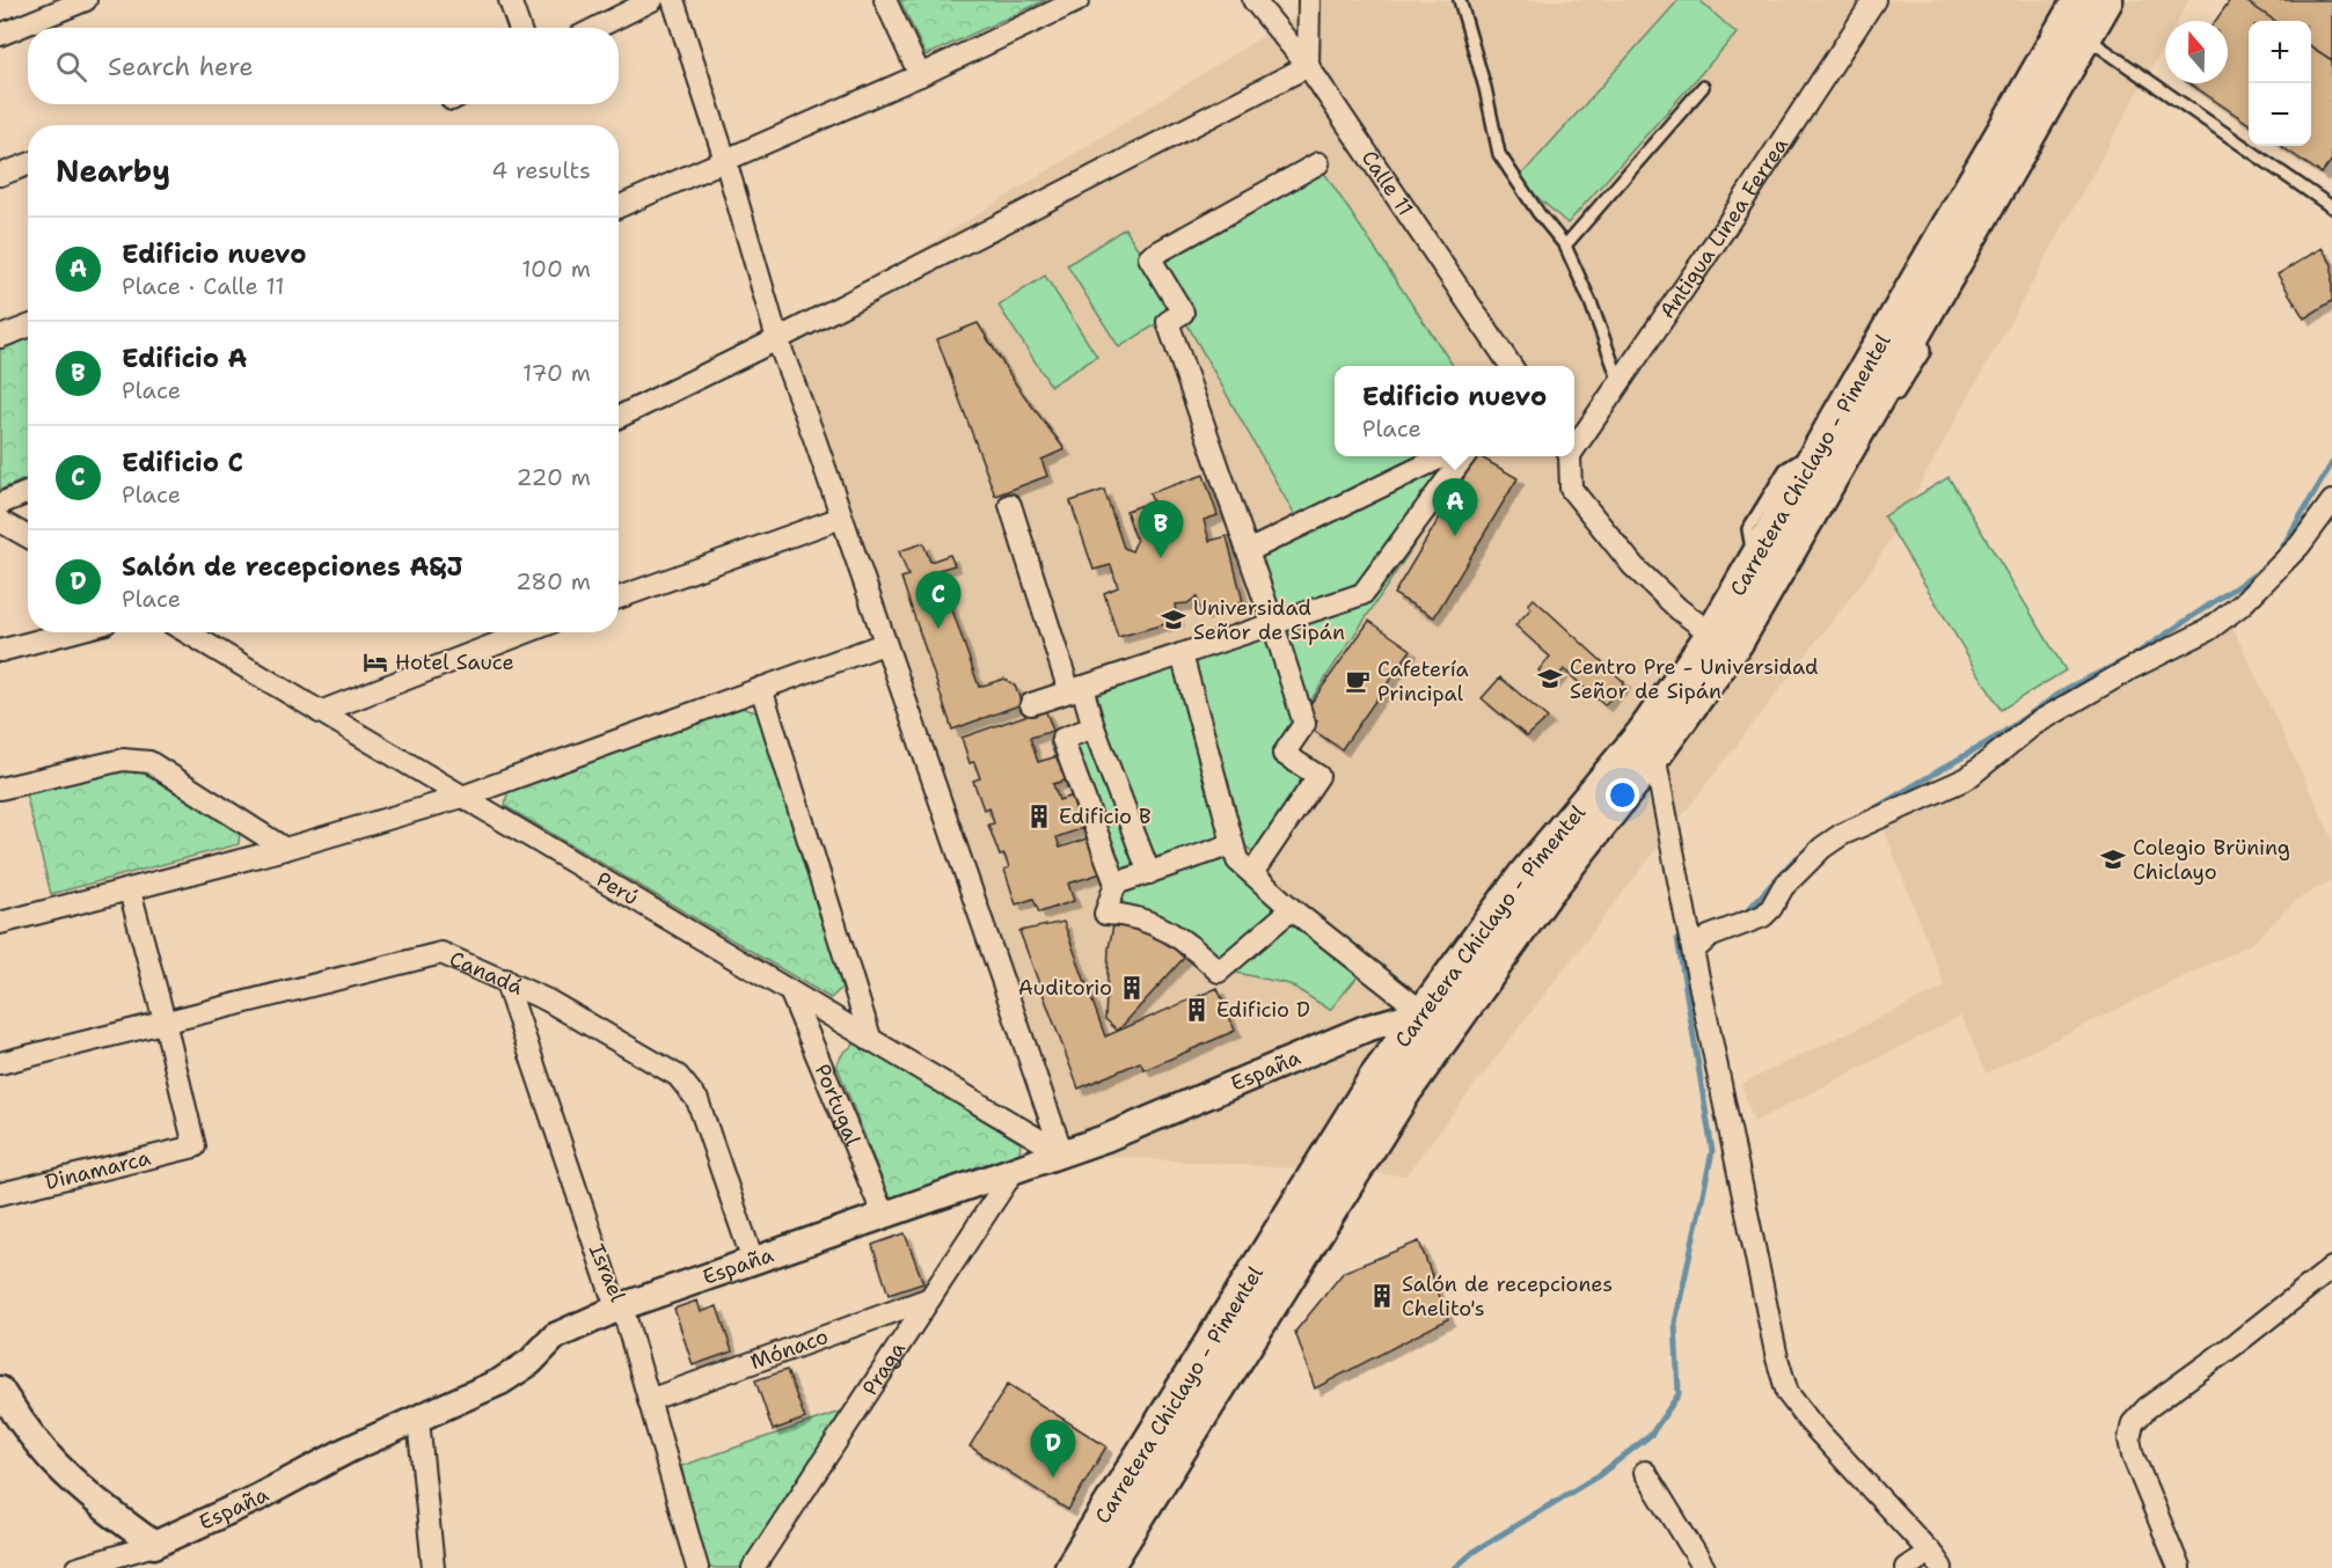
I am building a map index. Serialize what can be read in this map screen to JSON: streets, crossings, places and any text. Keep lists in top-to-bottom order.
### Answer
{
  "streets": {
    "main road": ["Carretera Chiclayo - Pimentel"],
    "street": [
      "Calle 11",
      "Antigua Linea Ferrea",
      "Perú",
      "Canadá",
      "España",
      "Portugal",
      "Dinamarca",
      "Israel",
      "Mónaco",
      "Praga"
    ]
  },
  "crossings": [
    ["Carretera Chiclayo - Pimentel", "España"],
    ["Perú", "España"],
    ["Perú", "Portugal"],
    ["Canadá", "España"],
    ["Canadá", "Dinamarca"],
    ["Canadá", "Israel"],
    ["España", "Portugal"],
    ["España", "Israel"],
    ["España", "Praga"],
    ["Israel", "Mónaco"],
    ["Mónaco", "Praga"]
  ],
  "places": {
    "school or university": ["Universidad Señor de Sipán", "Centro Pre - Universidad Señor de Sipán", "Colegio Brüning Chiclayo"],
    "hotel": ["Hotel Sauce"],
    "cafe": ["Cafetería Principal"],
    "building": [
      "Edificio B",
      "Auditorio",
      "Edificio D",
      "Salón de recepciones Chelito's"
    ]
  },
  "north": "top",
  "page": {
    "map_buttons": ["+", "−"],
    "search": "Search here",
    "heading": ["Nearby", "4 results"],
    "list": [
      {
        "mark": "A",
        "name": "Edificio nuevo",
        "note": "Place · Calle 11",
        "value": "100 m"
      },
      {
        "mark": "B",
        "name": "Edificio A",
        "note": "Place",
        "value": "170 m"
      },
      {
        "mark": "C",
        "name": "Edificio C",
        "note": "Place",
        "value": "220 m"
      },
      {
        "mark": "D",
        "name": "Salón de recepciones A&J",
        "note": "Place",
        "value": "280 m"
      }
    ],
    "popup": ["Edificio nuevo", "Place"],
    "pins": [
      "A",
      "B",
      "C",
      "D"
    ]
  }
}
